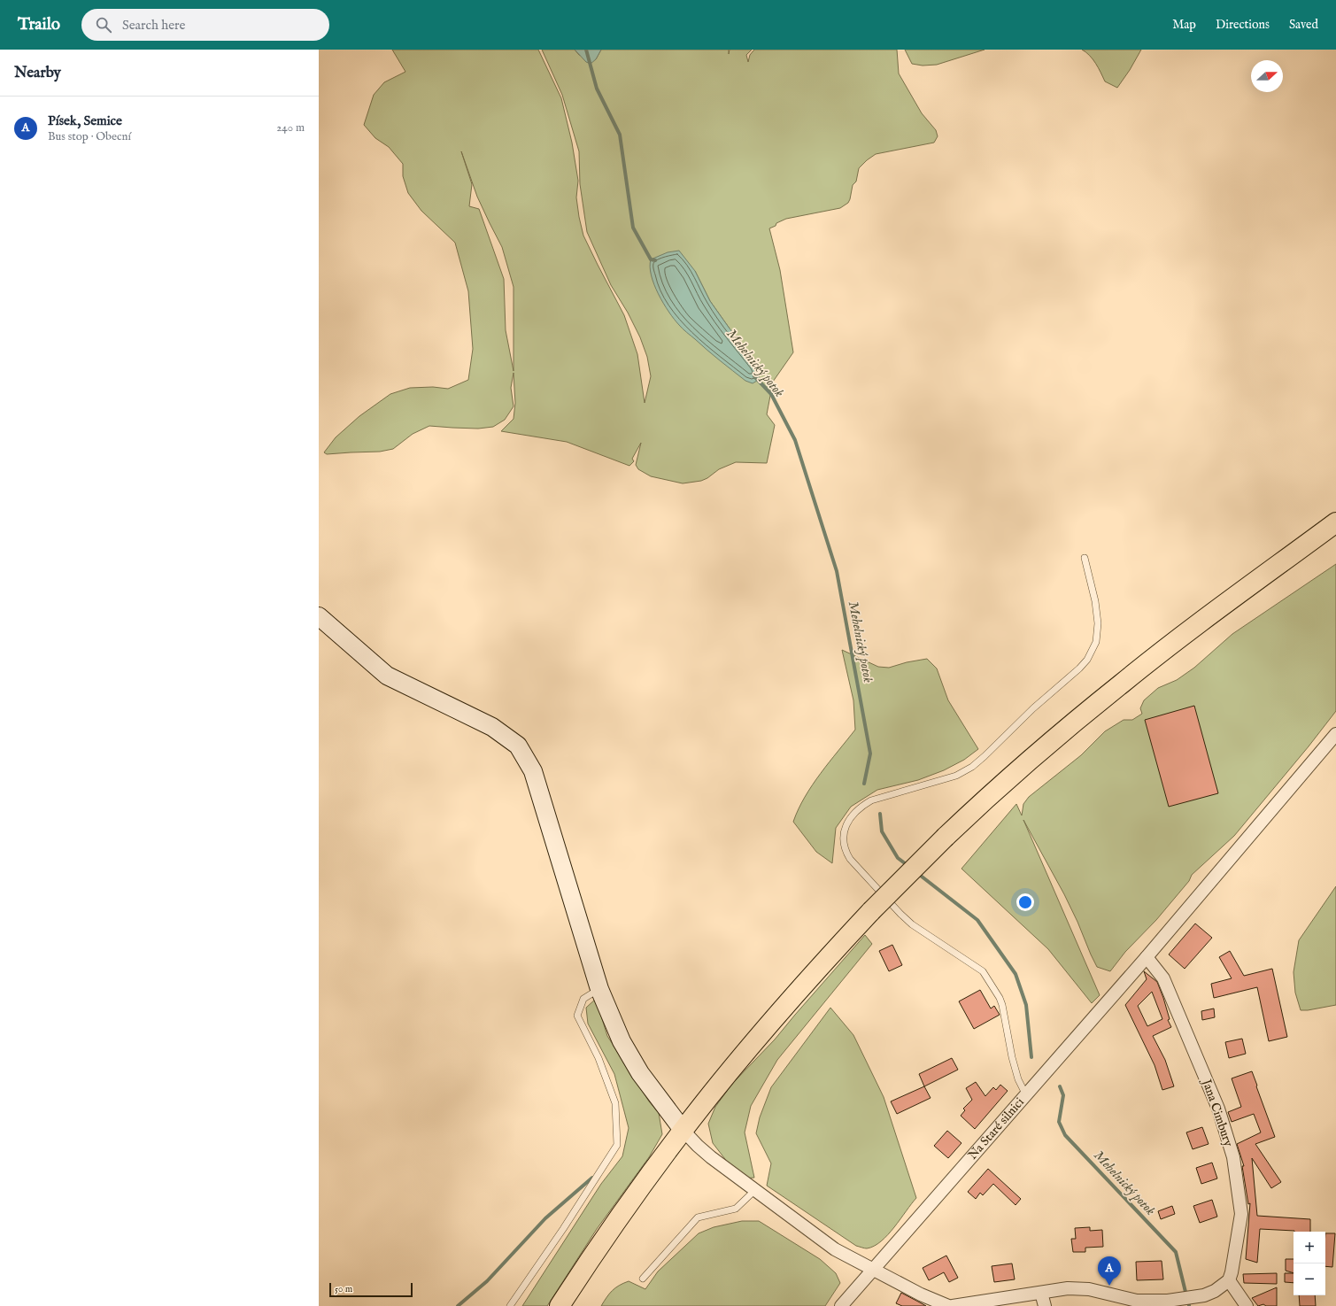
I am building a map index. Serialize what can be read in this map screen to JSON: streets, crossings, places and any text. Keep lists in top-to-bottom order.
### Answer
{
  "streets": {
    "street": ["Jana Cimbury", "Na Staré silnici"]
  },
  "water": ["Mehelnický potok"],
  "scale_bar": "50 m",
  "north": "right",
  "page": {
    "header": "Trailo",
    "search": "Search here",
    "nav": ["Map", "Directions", "Saved"],
    "heading": "Nearby",
    "list": [
      {
        "mark": "A",
        "name": "Písek, Semice",
        "note": "Bus stop · Obecní",
        "value": "240 m"
      }
    ],
    "map_buttons": ["+", "−"],
    "pins": "A",
    "scale": "50 m"
  }
}
